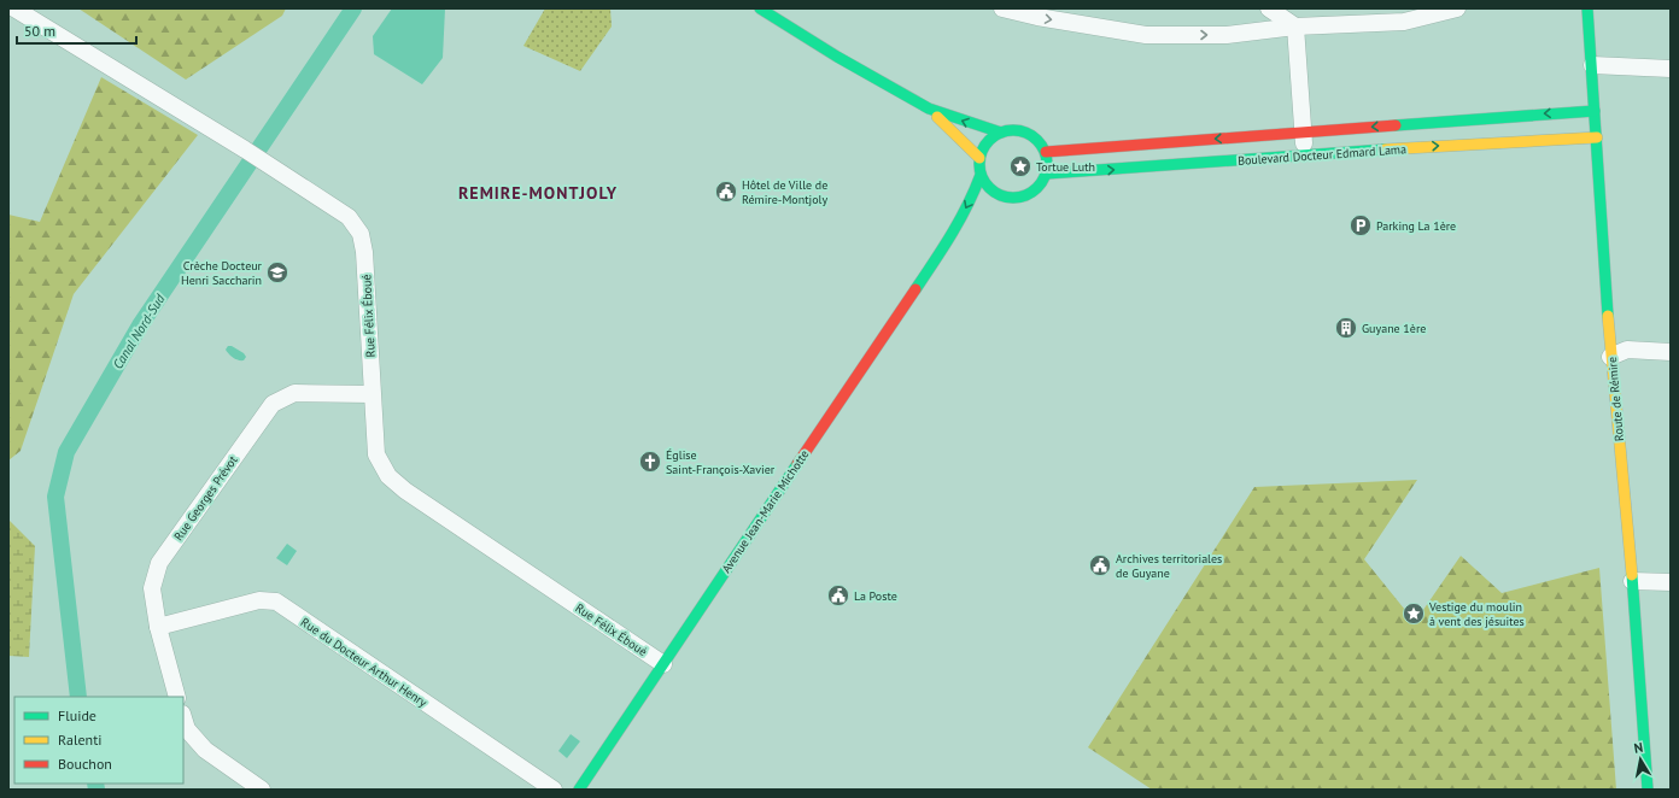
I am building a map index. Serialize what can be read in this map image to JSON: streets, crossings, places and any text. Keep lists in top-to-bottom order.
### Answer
{
  "streets": {
    "street": [
      "Boulevard Docteur Edmard Lama",
      "Rue Félix Éboué",
      "Route de Rémire",
      "Rue Georges Prévot",
      "Avenue Jean-Marie Michotte",
      "Rue du Docteur Arthur Henry"
    ]
  },
  "crossings": [
    ["Boulevard Docteur Edmard Lama", "Route de Rémire"],
    ["Boulevard Docteur Edmard Lama", "Avenue Jean-Marie Michotte"],
    ["Rue Félix Éboué", "Rue Georges Prévot"],
    ["Rue Félix Éboué", "Avenue Jean-Marie Michotte"],
    ["Rue Georges Prévot", "Rue du Docteur Arthur Henry"]
  ],
  "districts": ["REMIRE-MONTJOLY"],
  "water": ["Canal Nord-Sud"],
  "places": {
    "place": ["Tortue Luth", "Vestige du moulin à vent des jésuites"],
    "public building": ["Hôtel de Ville de Rémire-Montjoly", "Archives territoriales de Guyane", "La Poste"],
    "parking": ["Parking La 1ère"],
    "school or university": ["Crèche Docteur Henri Saccharin"],
    "building": ["Guyane 1ère"],
    "church": ["Église Saint-François-Xavier"]
  },
  "legend": ["Fluide", "Ralenti", "Bouchon"],
  "scale_bar": "50 m",
  "north": "top"
}
